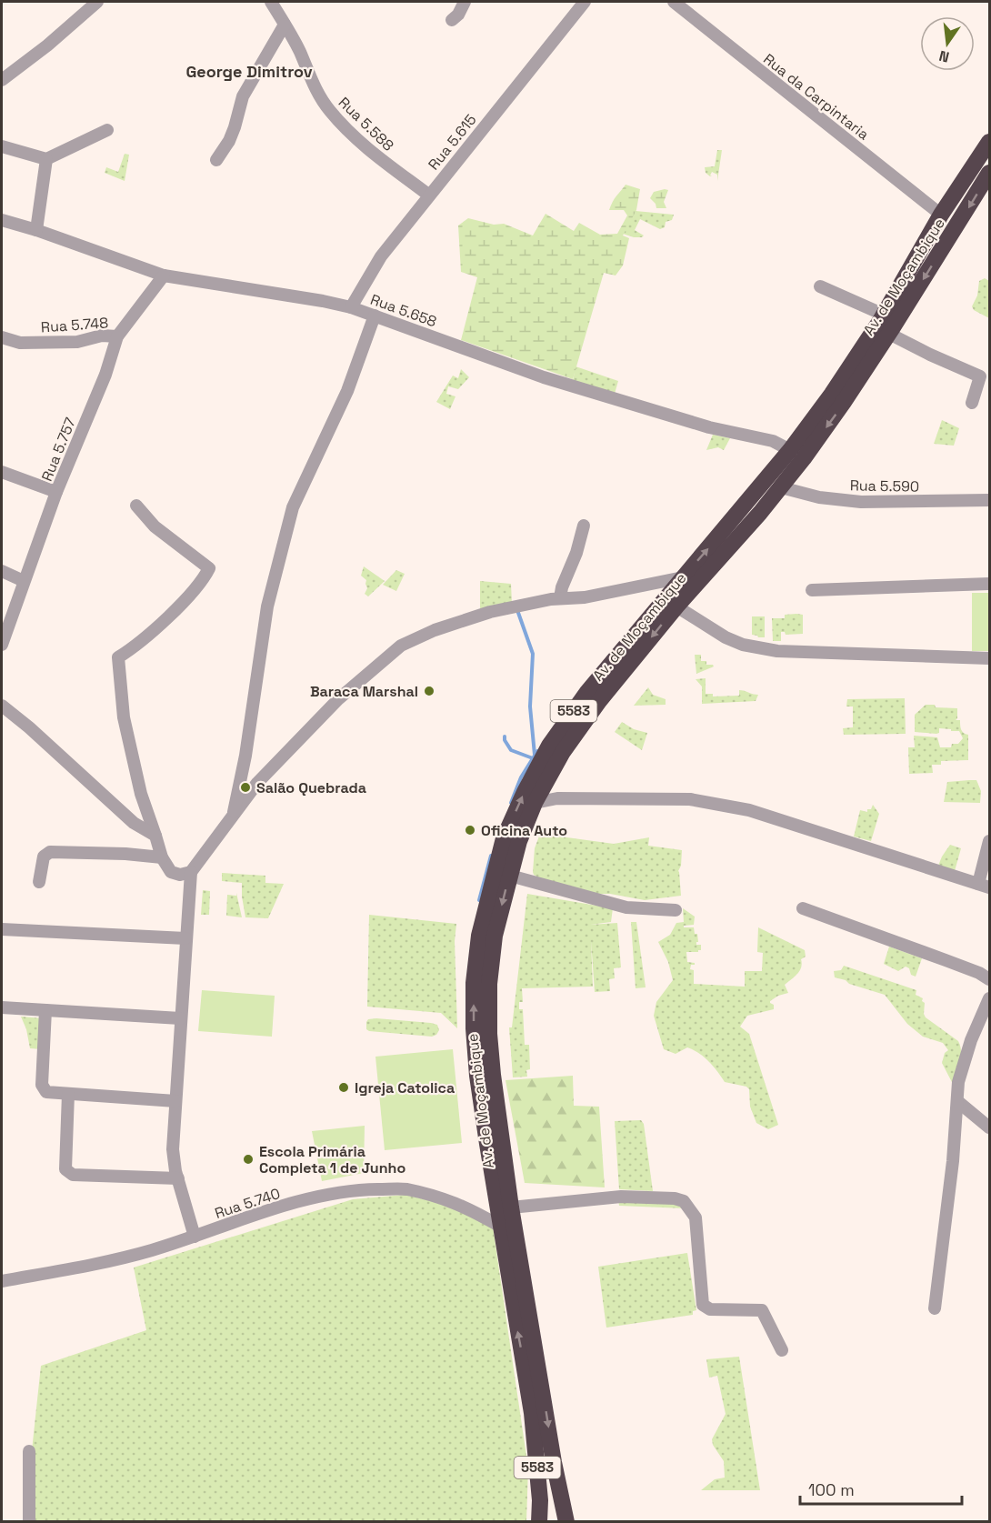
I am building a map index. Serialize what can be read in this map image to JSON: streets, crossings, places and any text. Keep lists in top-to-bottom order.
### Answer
{
  "streets": {
    "highway": ["Av. de Moçambique", "5583"],
    "street": [
      "Rua da Carpintaria",
      "Rua 5.588",
      "Rua 5.615",
      "Rua 5.658",
      "Rua 5.748",
      "Rua 5.757",
      "Rua 5.590",
      "Rua 5.740"
    ]
  },
  "crossings": [
    ["Rua da Carpintaria", "Av. de Moçambique"],
    ["Rua 5.588", "Rua 5.615"],
    ["Rua 5.615", "Rua 5.658"],
    ["Av. de Moçambique", "Rua 5.658"],
    ["Av. de Moçambique", "Rua 5.590"],
    ["Av. de Moçambique", "Rua 5.740"],
    ["Rua 5.658", "Rua 5.757"],
    ["Rua 5.748", "Rua 5.757"]
  ],
  "districts": ["George Dimitrov"],
  "places": [
    "Baraca Marshal",
    "Salão Quebrada",
    "Oficina Auto",
    "Igreja Catolica",
    "Escola Primária Completa 1 de Junho"
  ],
  "scale_bar": "100 m",
  "north": "bottom"
}
